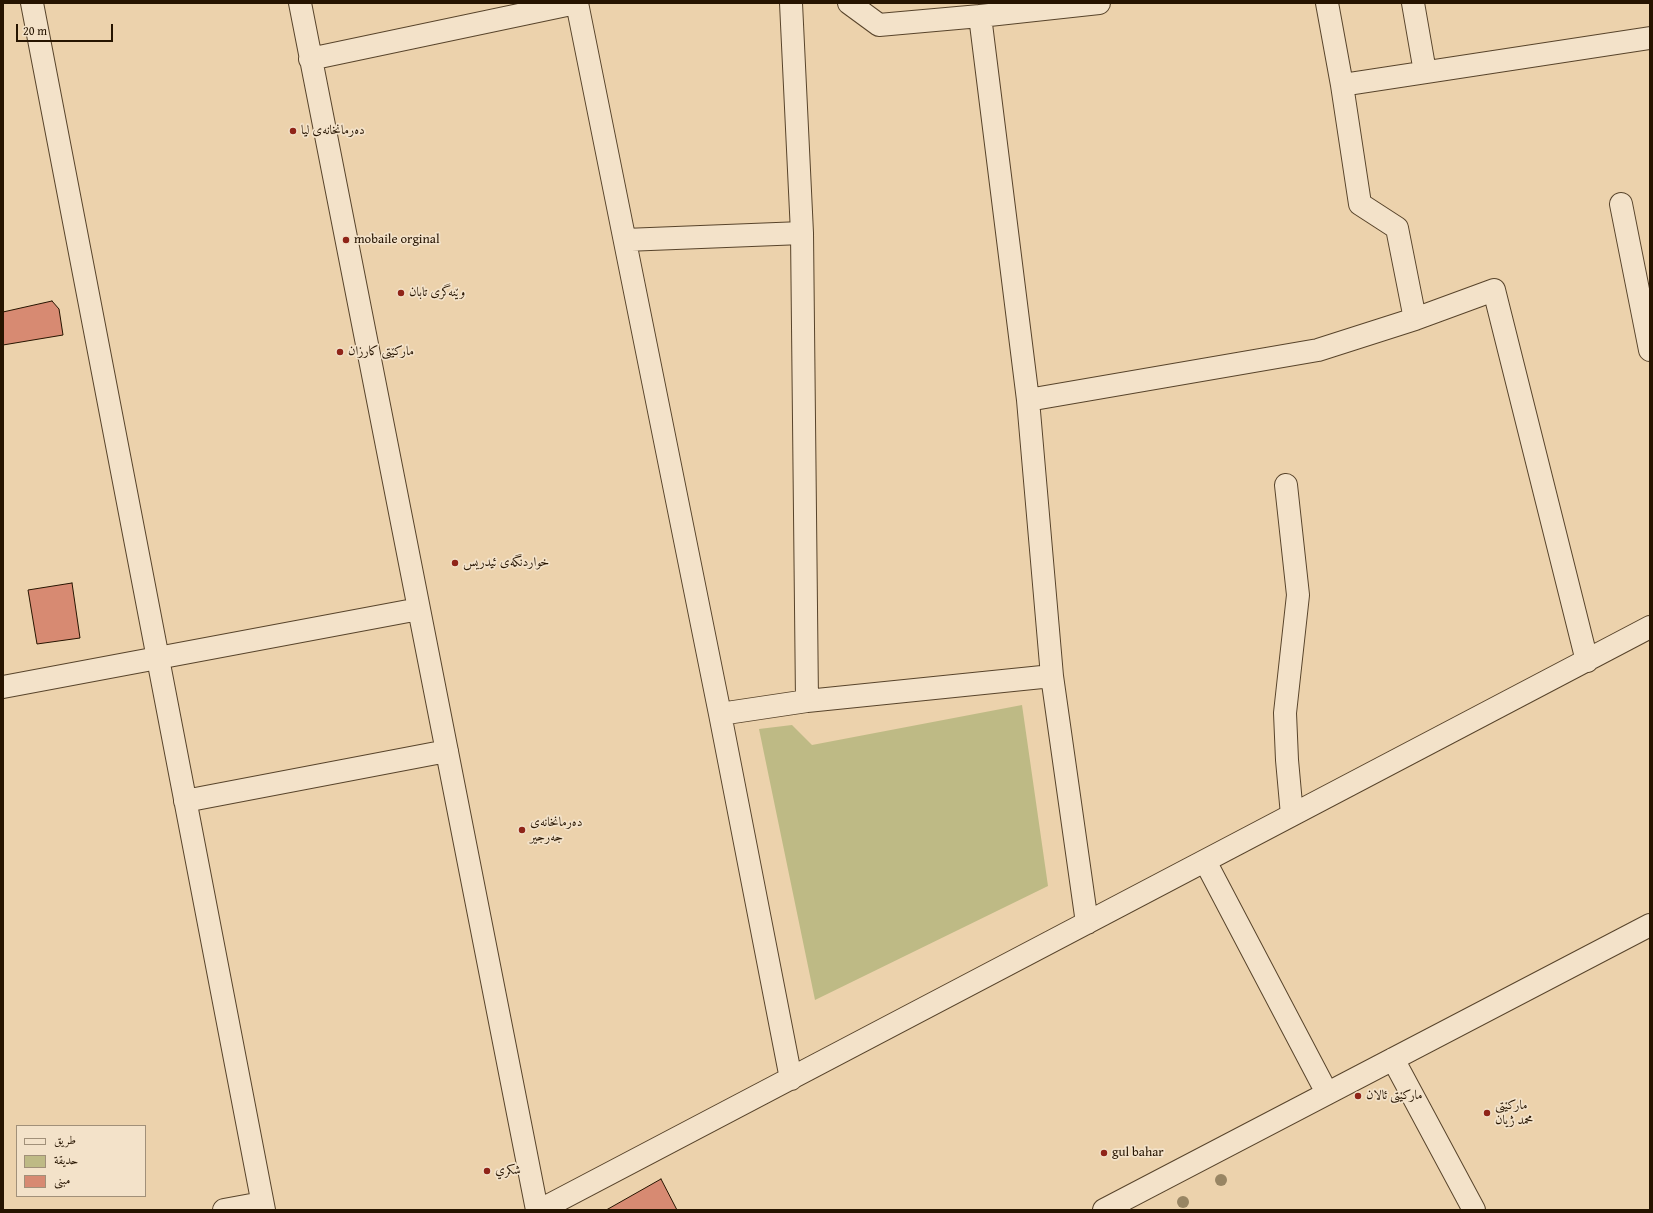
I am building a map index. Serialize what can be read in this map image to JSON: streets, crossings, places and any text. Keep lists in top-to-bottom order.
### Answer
{
  "places": [
    "دەرمانخانەی لیا",
    "mobaile orginal",
    "وێنەگری تابان",
    "مارکێتی کارزان",
    "خواردنگەی ئیدریس",
    "دەرمانخانەی جەرجیر",
    "مارکێتی ئالان",
    "مارکێتی محمد ژیان",
    "gul bahar",
    "شكري"
  ],
  "legend": ["طريق", "حديقة", "مبنى"],
  "scale_bar": "20 m"
}
